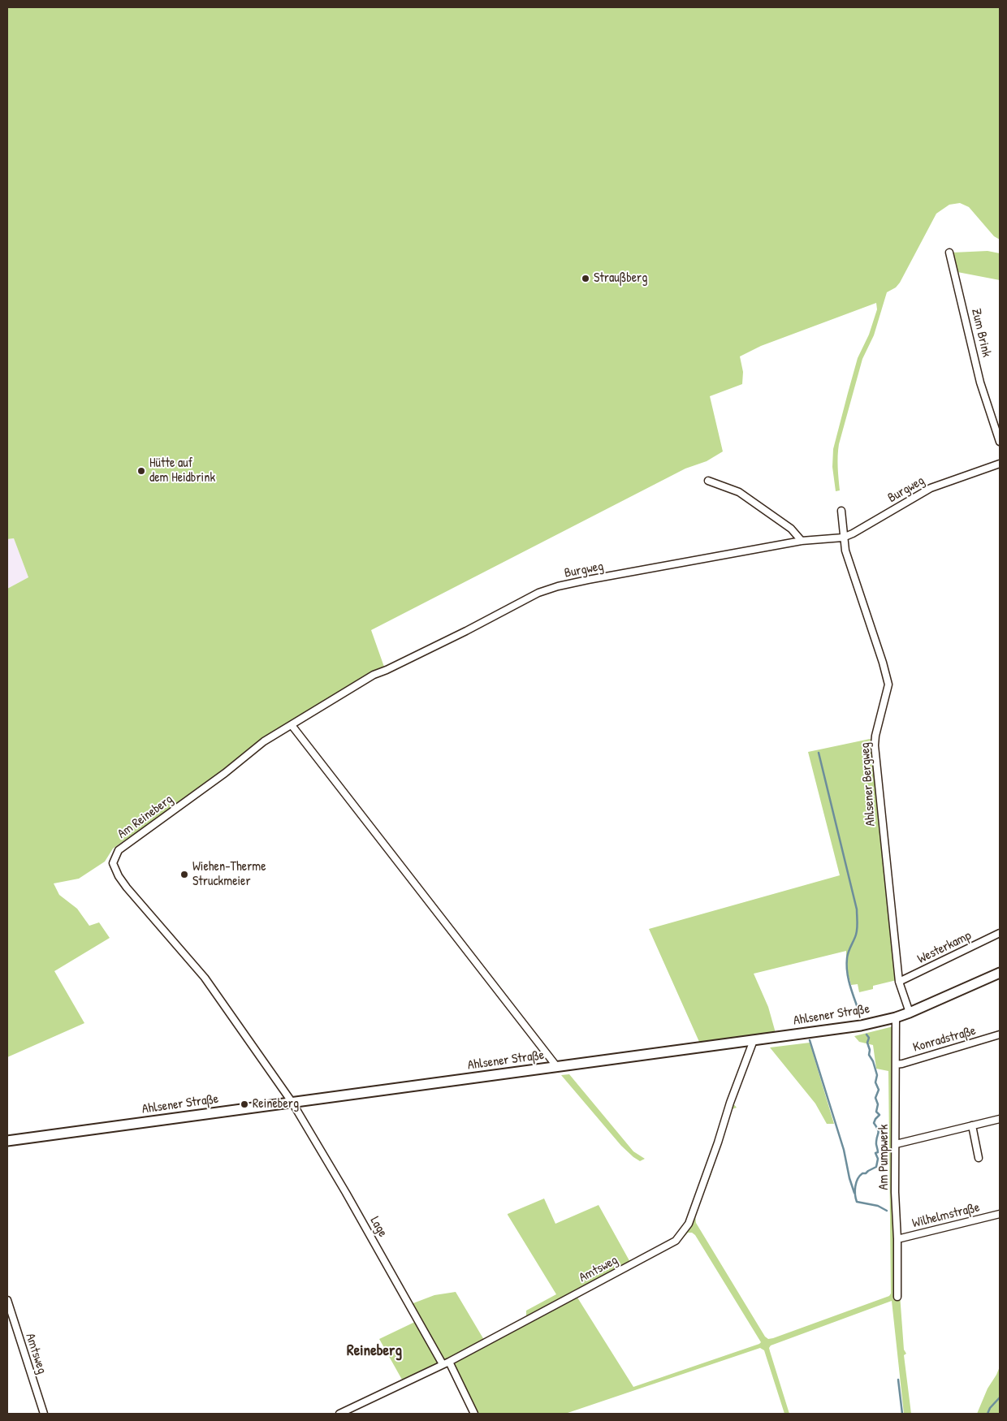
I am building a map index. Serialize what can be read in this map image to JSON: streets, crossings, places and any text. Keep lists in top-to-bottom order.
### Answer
{
  "streets": {
    "main road": ["Ahlsener Straße"],
    "street": [
      "Zum Brink",
      "Burgweg",
      "Ahlsener Bergweg",
      "Am Reineberg",
      "Westerkamp",
      "Konradstraße",
      "Am Pumpwerk",
      "Wilhelmstraße",
      "Lage",
      "Amtsweg"
    ]
  },
  "crossings": [
    ["Burgweg", "Ahlsener Bergweg"],
    ["Burgweg", "Am Reineberg"],
    ["Ahlsener Bergweg", "Westerkamp"],
    ["Ahlsener Bergweg", "Ahlsener Straße"],
    ["Am Reineberg", "Ahlsener Straße"],
    ["Am Reineberg", "Lage"],
    ["Ahlsener Straße", "Am Pumpwerk"],
    ["Ahlsener Straße", "Lage"],
    ["Ahlsener Straße", "Amtsweg"],
    ["Konradstraße", "Am Pumpwerk"],
    ["Am Pumpwerk", "Wilhelmstraße"],
    ["Lage", "Amtsweg"]
  ],
  "districts": ["Reineberg"],
  "places": [
    "Straußberg",
    "Hütte auf dem Heidbrink",
    "Wiehen-Therme Struckmeier",
    "Reineberg"
  ]
}
